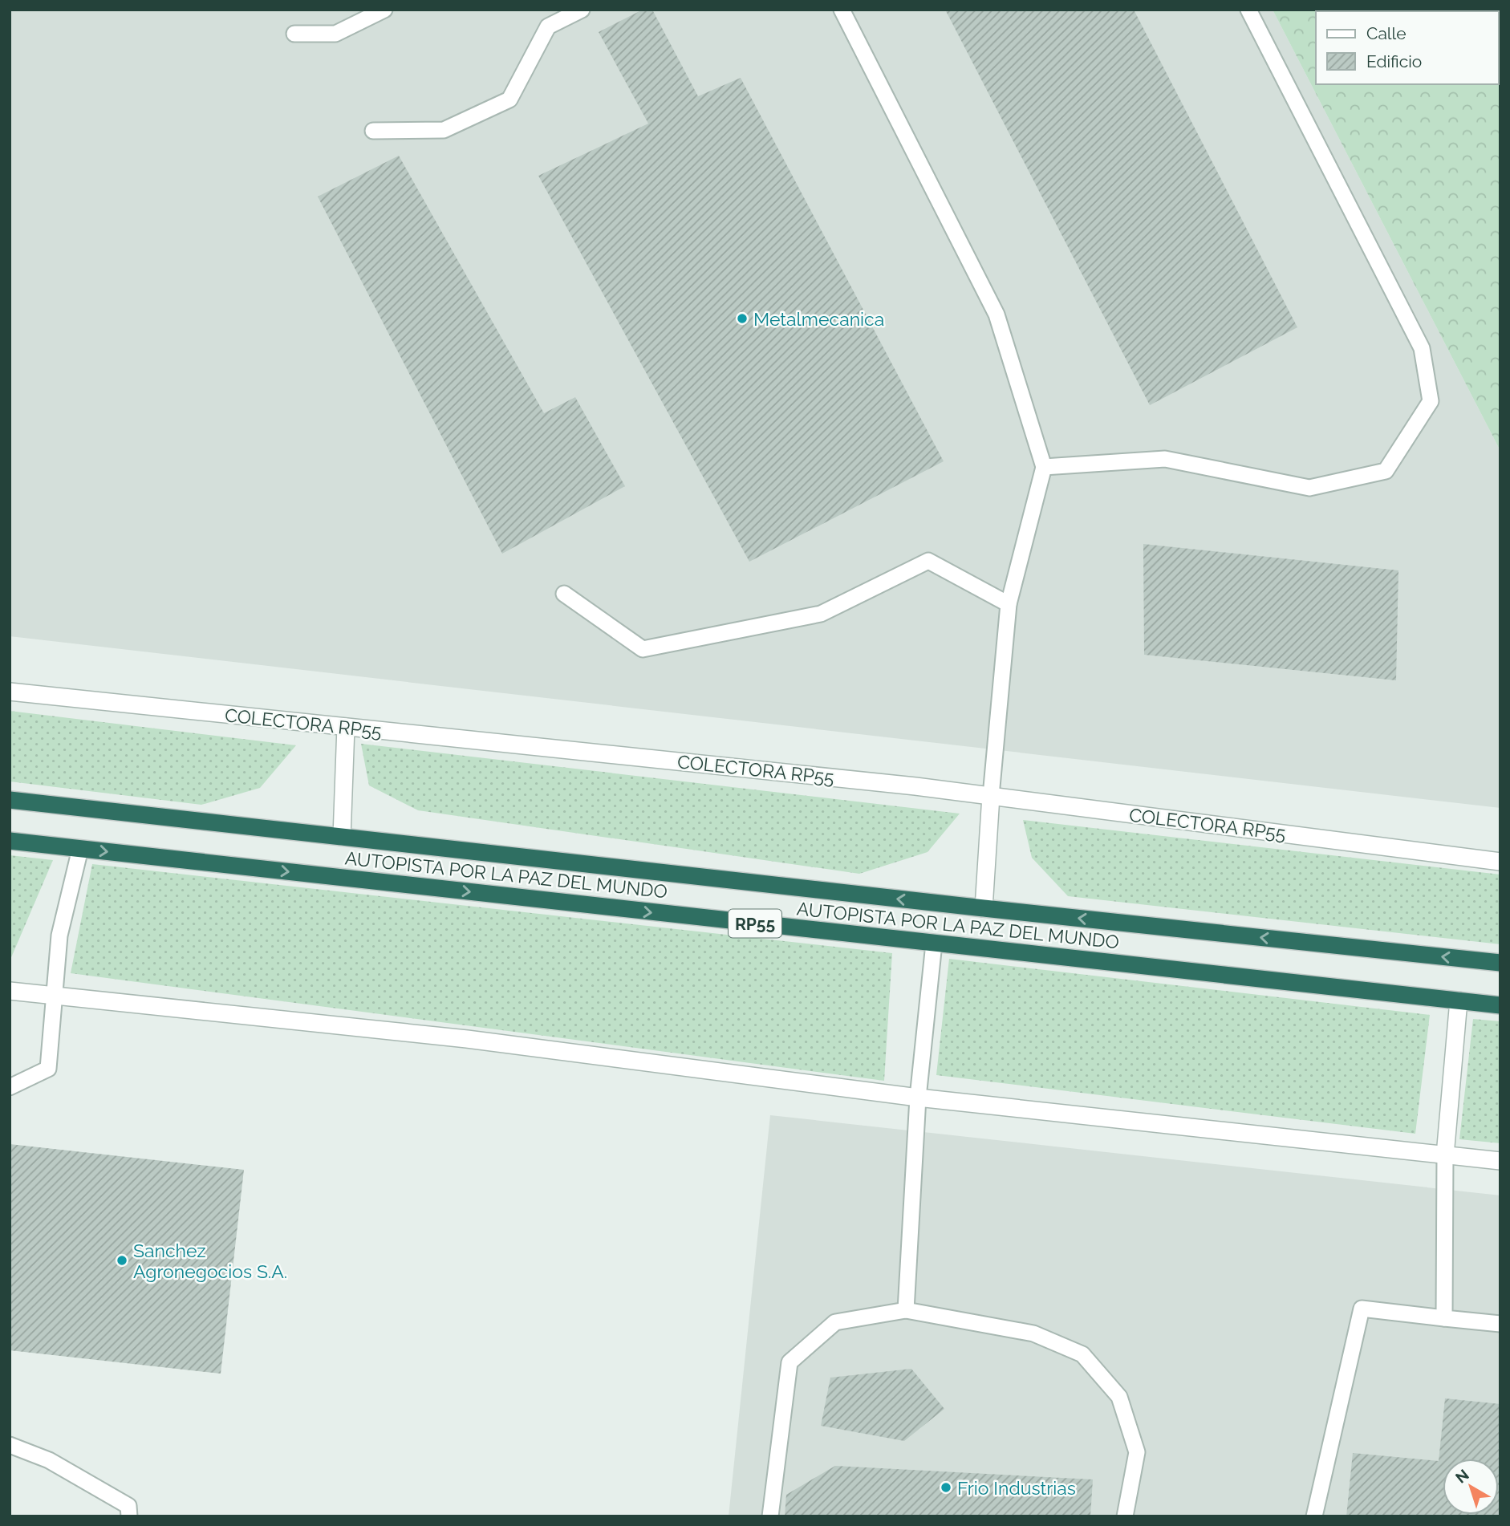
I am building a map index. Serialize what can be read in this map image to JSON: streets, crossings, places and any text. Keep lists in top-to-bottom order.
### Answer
{
  "streets": {
    "highway": ["AUTOPISTA POR LA PAZ DEL MUNDO", "RP55"],
    "street": ["COLECTORA RP55"]
  },
  "places": ["Metalmecanica", "Sanchez Agronegocios S.A.", "Frio Industrias"],
  "legend": ["Calle", "Edificio"],
  "north": "top left"
}
